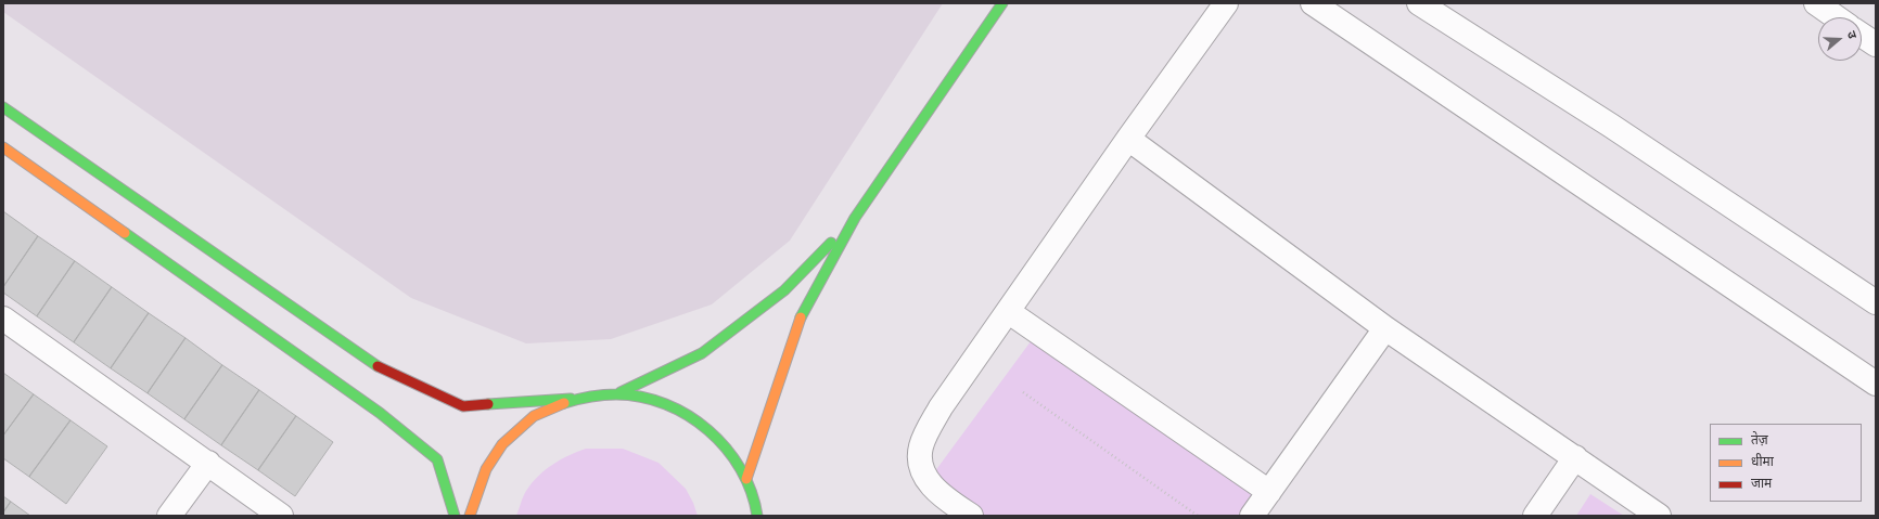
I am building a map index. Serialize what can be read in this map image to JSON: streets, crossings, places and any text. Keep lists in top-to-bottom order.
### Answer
{
  "legend": ["तेज़", "धीमा", "जाम"],
  "north": "right"
}
